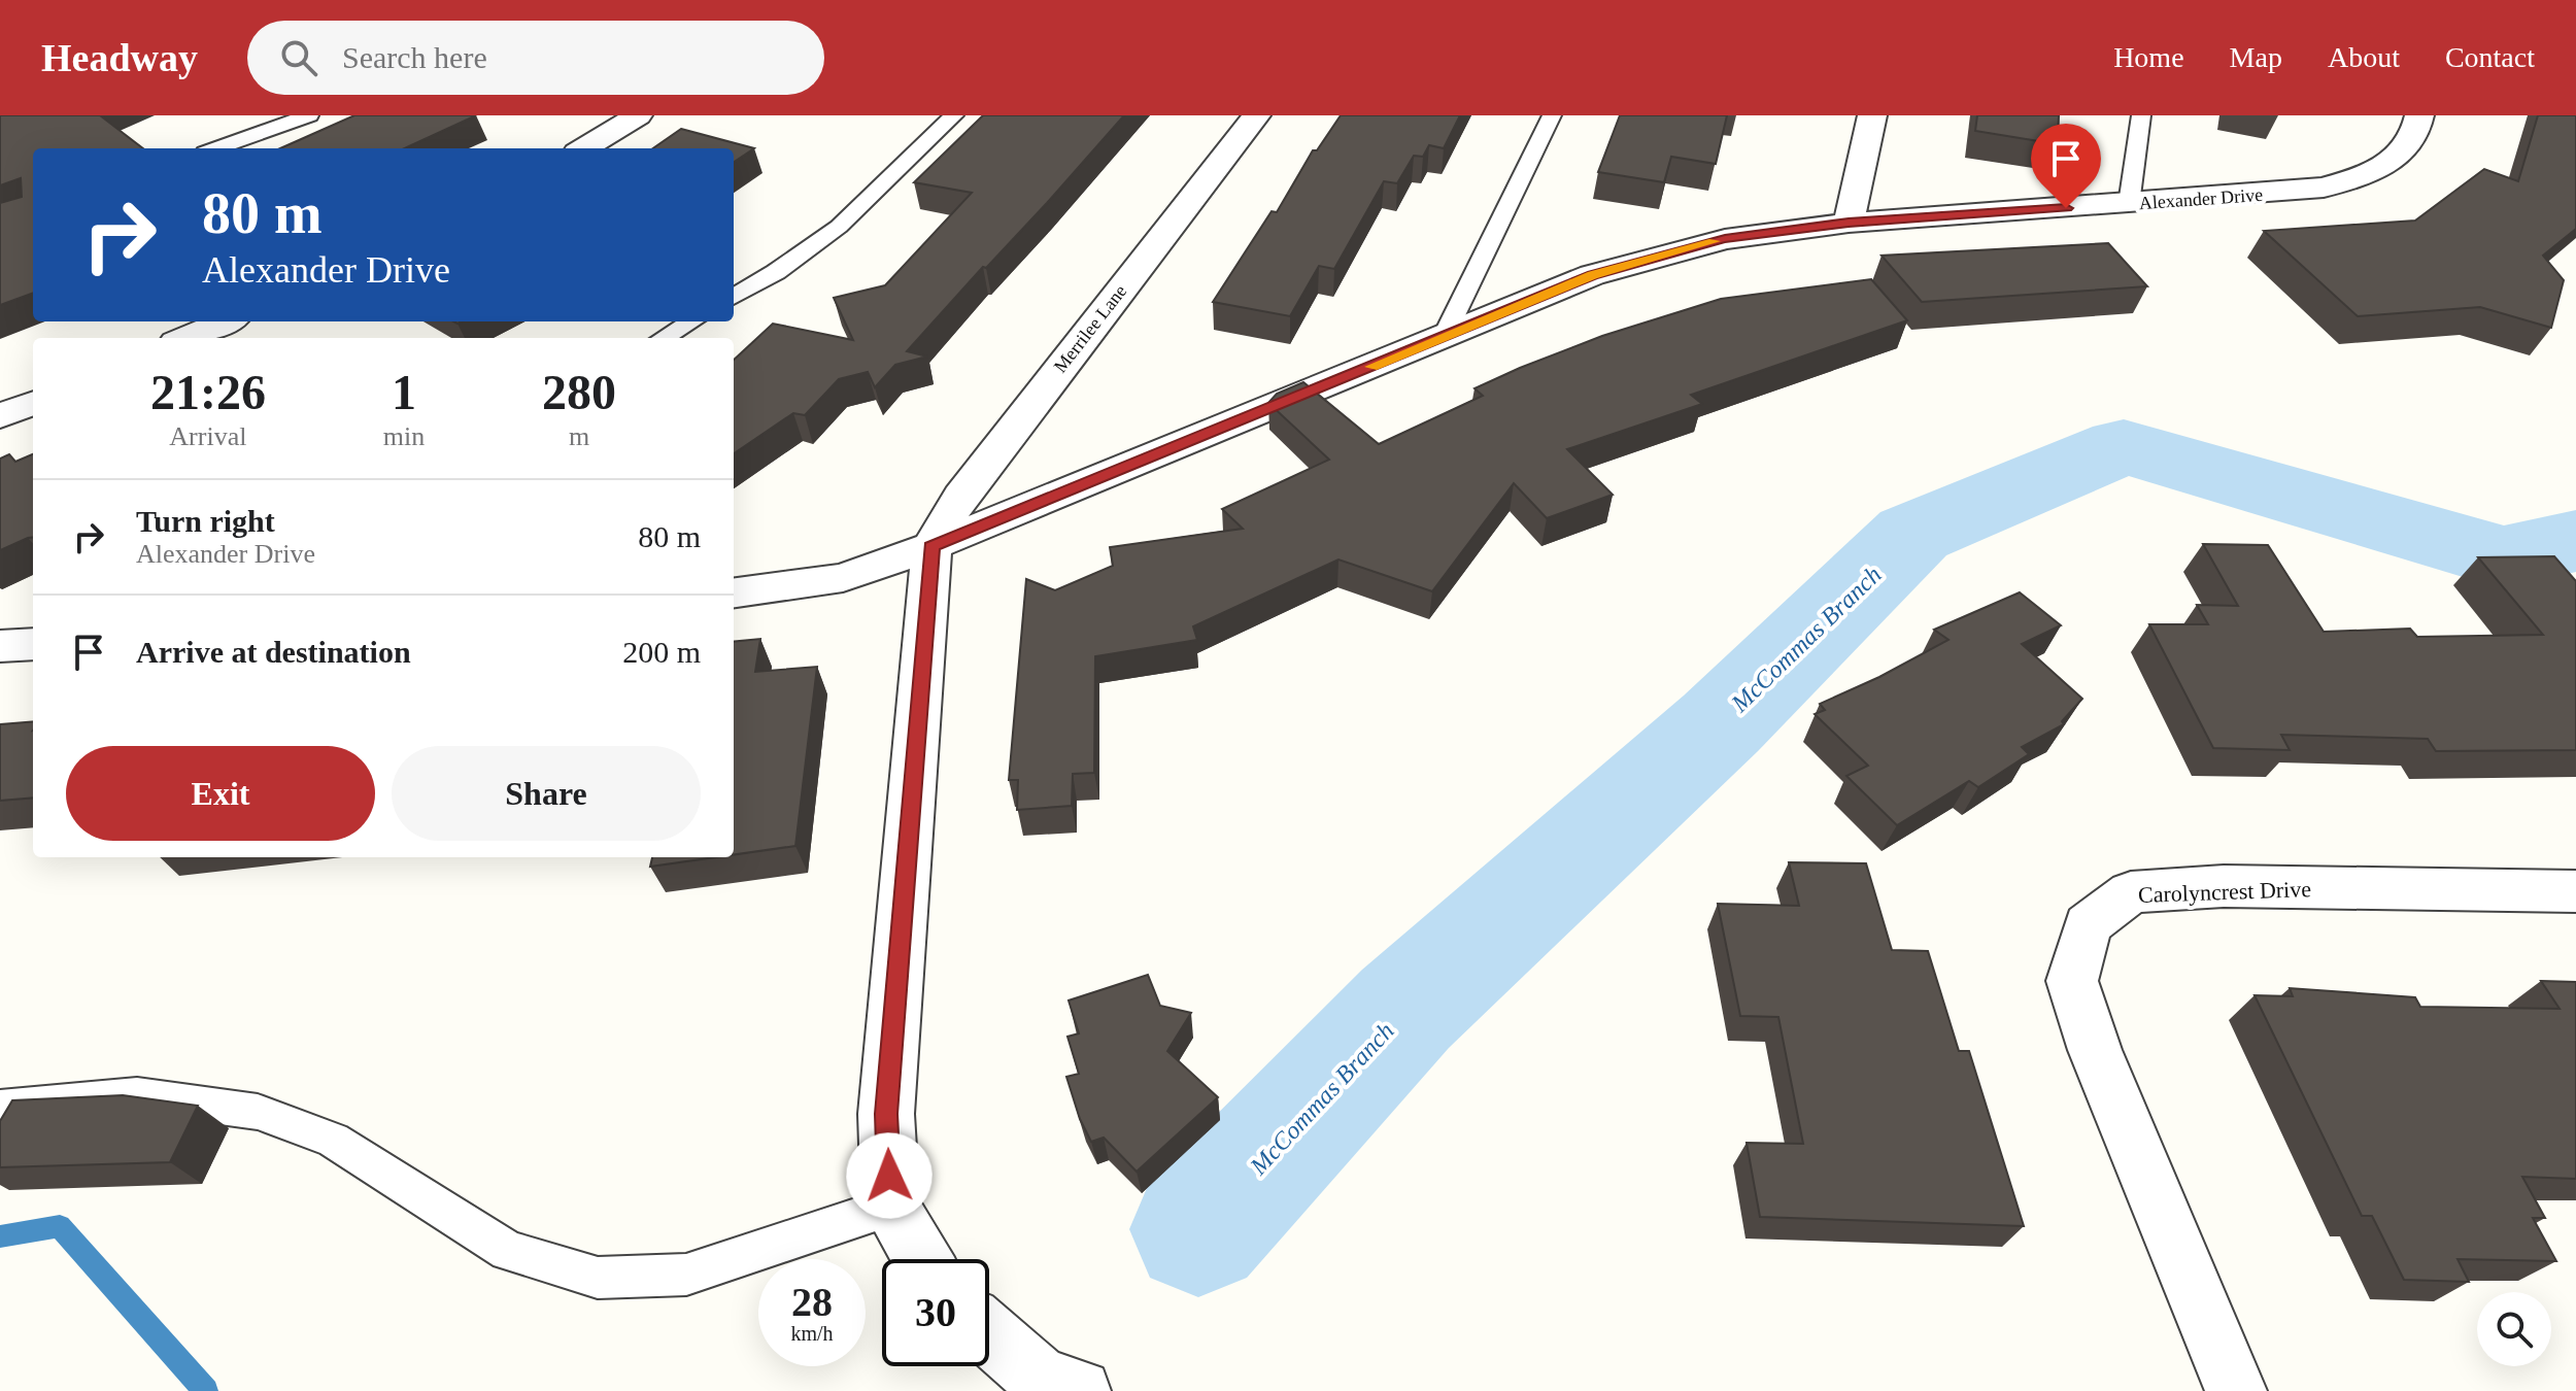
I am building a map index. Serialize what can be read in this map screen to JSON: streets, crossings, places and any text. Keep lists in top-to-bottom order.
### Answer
{
  "streets": {
    "street": ["Alexander Drive", "Merrilee Lane", "Carolyncrest Drive"]
  },
  "crossings": [
    ["Alexander Drive", "Merrilee Lane"]
  ],
  "water": ["McCommas Branch"],
  "page": {
    "header": "Headway",
    "search": "Search here",
    "nav": [
      "Home",
      "Map",
      "About",
      "Contact"
    ],
    "turn": ["80 m", "Alexander Drive"],
    "eta": [
      "21:26",
      "Arrival",
      "1",
      "min",
      "280",
      "m"
    ],
    "list": [
      {
        "name": "Turn right",
        "note": "Alexander Drive",
        "value": "80 m"
      },
      {
        "name": "Arrive at destination",
        "value": "200 m"
      }
    ],
    "buttons": ["Exit", "Share"],
    "speed": "28 km/h",
    "limit": "30"
  }
}
